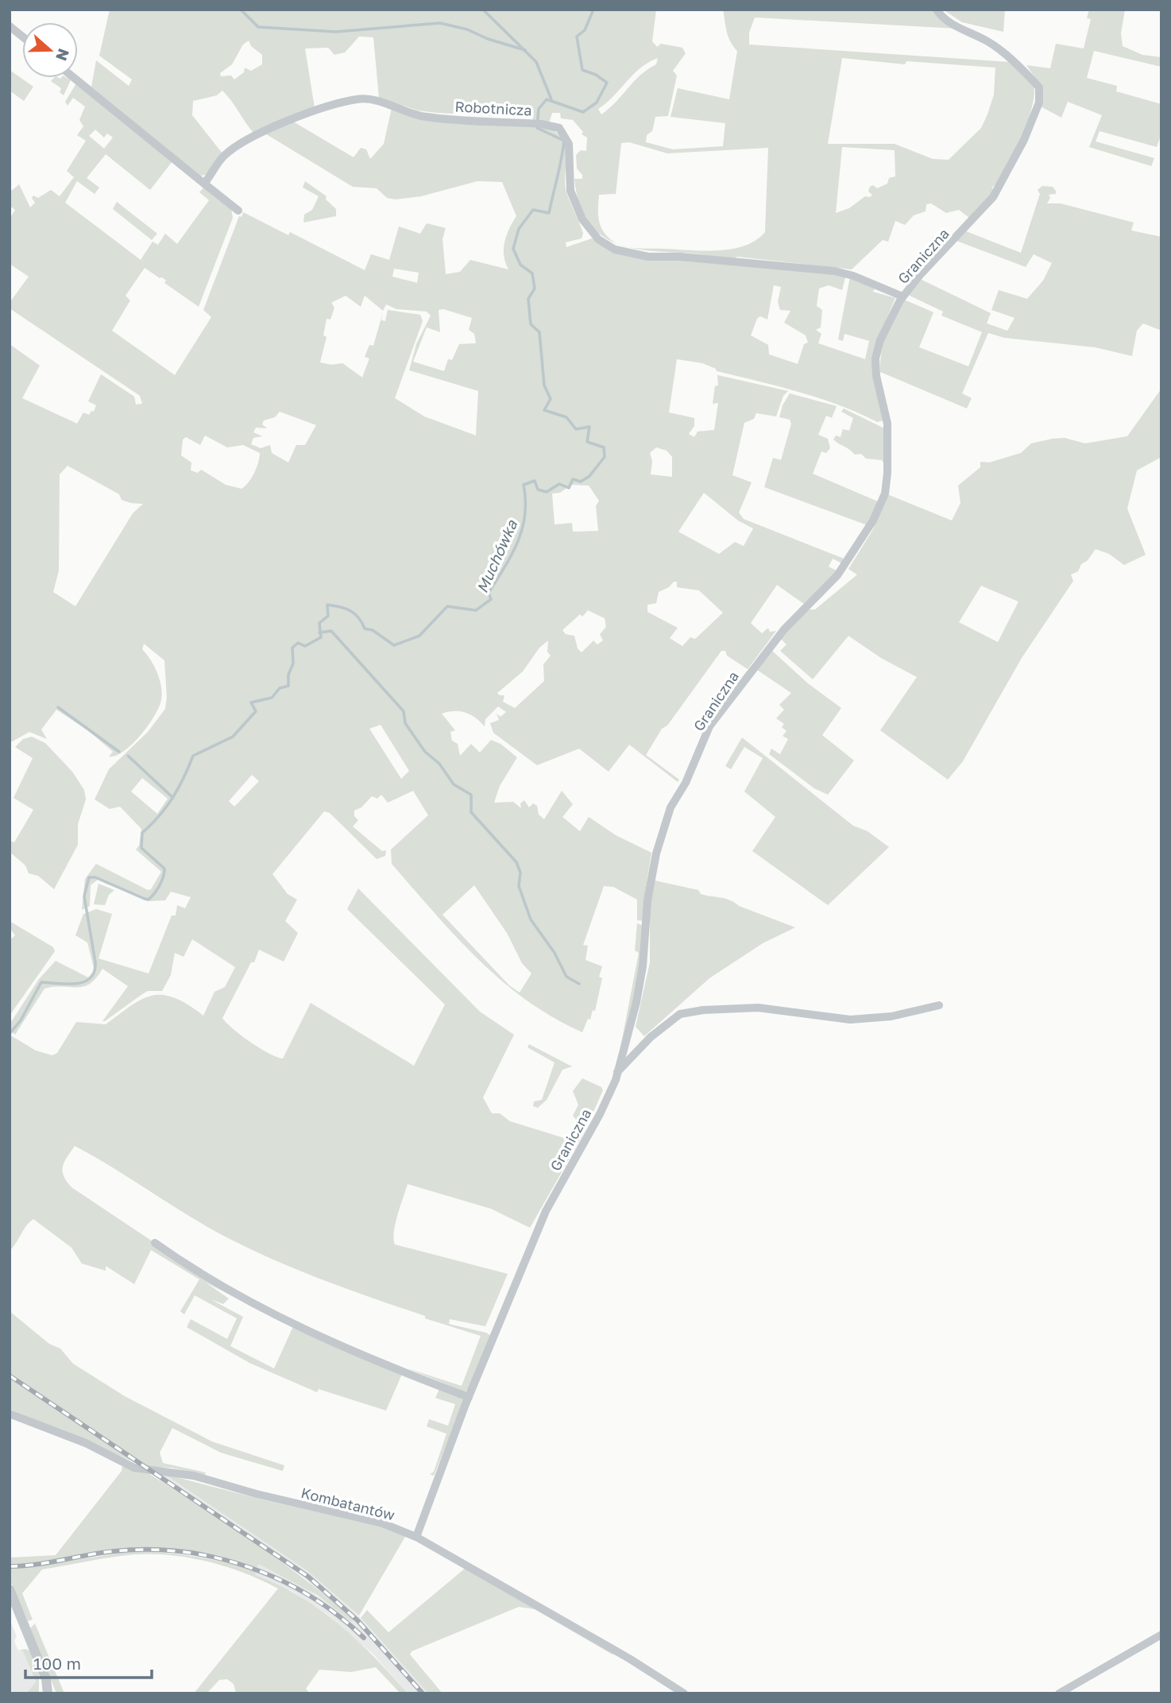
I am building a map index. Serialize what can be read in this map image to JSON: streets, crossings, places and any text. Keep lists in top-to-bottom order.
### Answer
{
  "streets": {
    "street": ["Robotnicza", "Graniczna", "Kombatantów"]
  },
  "crossings": [
    ["Robotnicza", "Graniczna"],
    ["Graniczna", "Kombatantów"]
  ],
  "water": ["Muchówka"],
  "scale_bar": "100 m",
  "north": "right"
}
